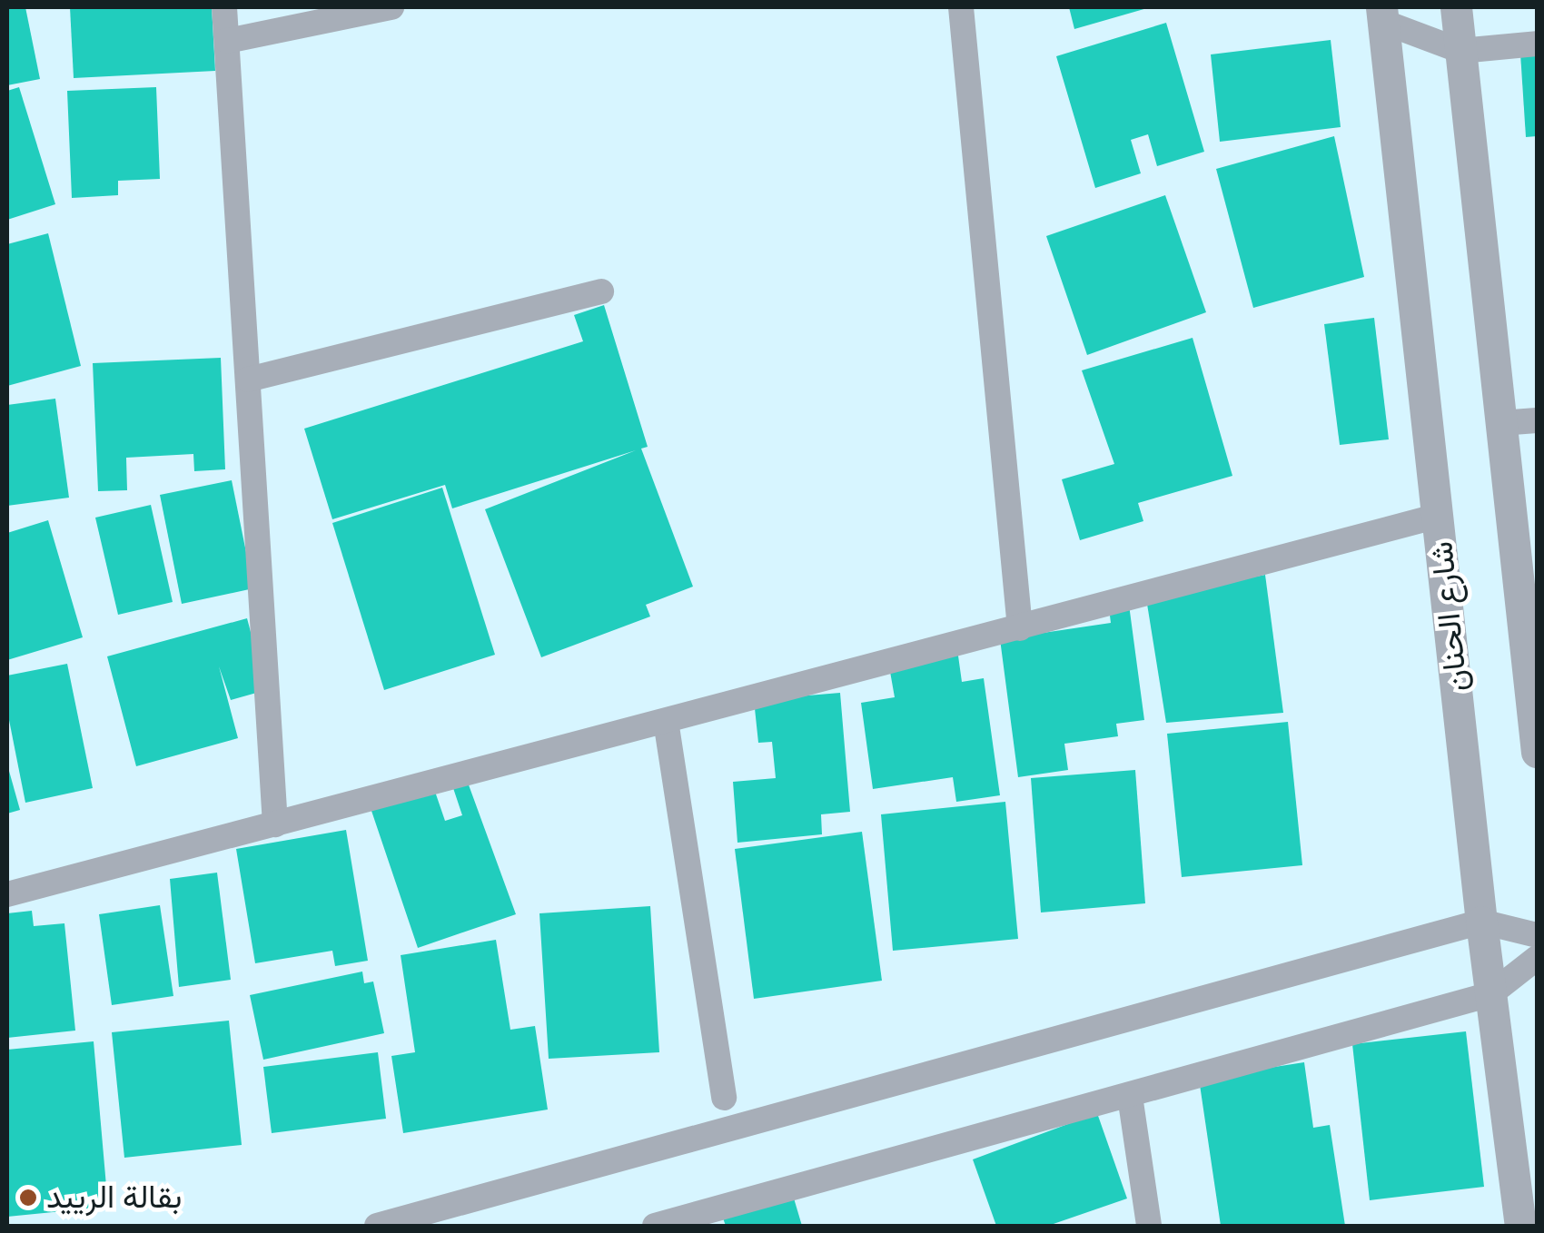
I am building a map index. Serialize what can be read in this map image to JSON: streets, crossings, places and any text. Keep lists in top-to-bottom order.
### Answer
{
  "streets": {
    "street": ["شارع الحنان"]
  },
  "places": ["بقالة الرييد"]
}
